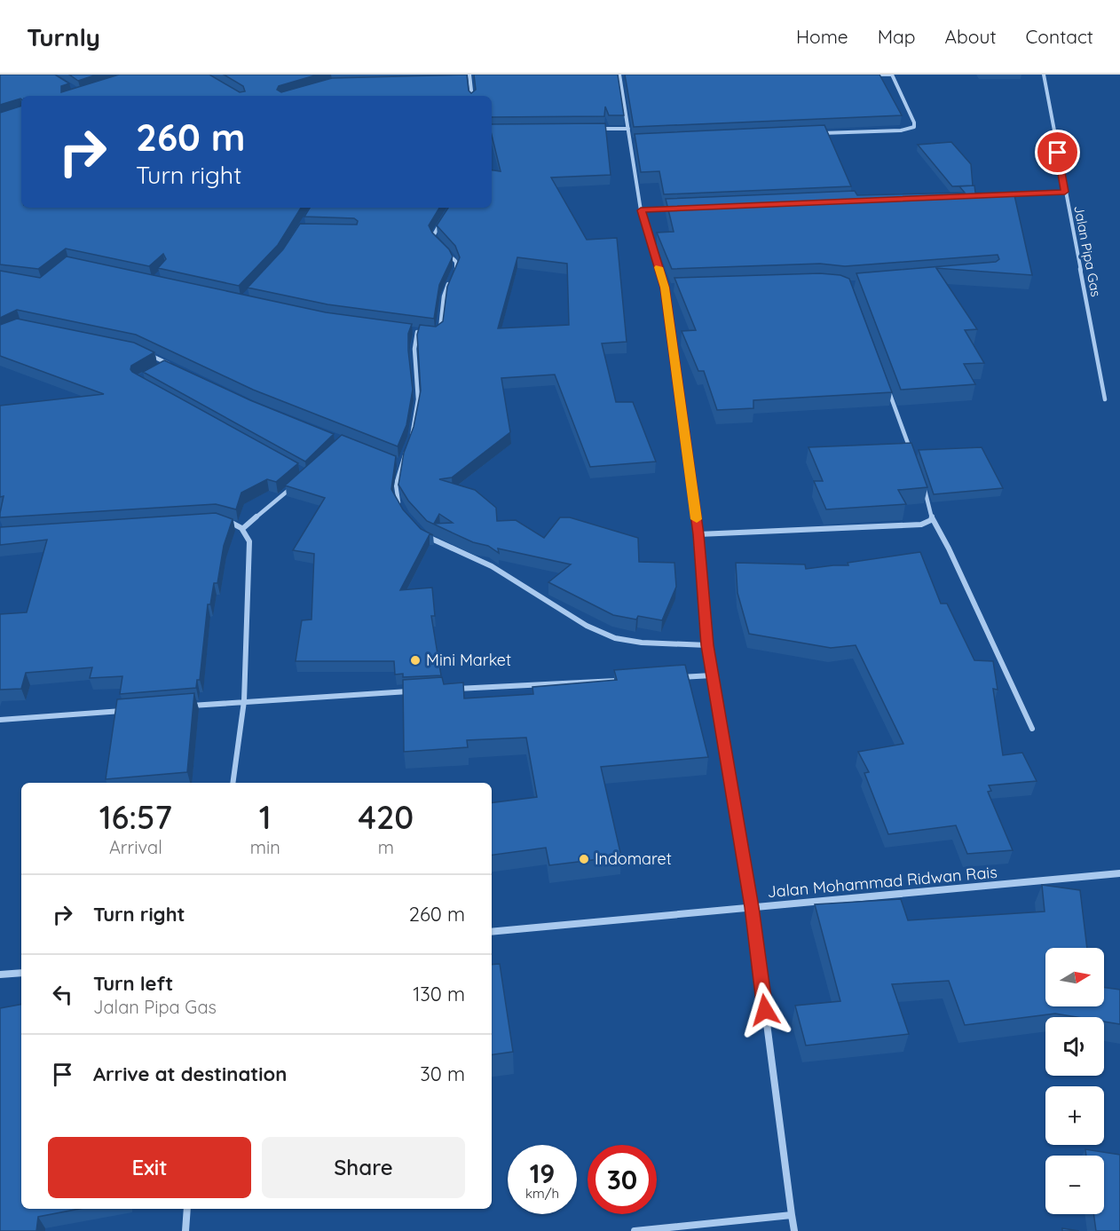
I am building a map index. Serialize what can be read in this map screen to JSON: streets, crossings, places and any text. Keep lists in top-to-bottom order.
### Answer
{
  "streets": {
    "street": ["Jalan Pipa Gas", "Jalan Mohammad Ridwan Rais"]
  },
  "places": ["Mini Market", "Indomaret"],
  "north": "right",
  "page": {
    "header": "Turnly",
    "nav": [
      "Home",
      "Map",
      "About",
      "Contact"
    ],
    "turn": ["260 m", "Turn right"],
    "eta": [
      "16:57",
      "Arrival",
      "1",
      "min",
      "420",
      "m"
    ],
    "list": [
      {
        "name": "Turn right",
        "value": "260 m"
      },
      {
        "name": "Turn left",
        "note": "Jalan Pipa Gas",
        "value": "130 m"
      },
      {
        "name": "Arrive at destination",
        "value": "30 m"
      }
    ],
    "map_buttons": ["+", "−"],
    "buttons": ["Exit", "Share"],
    "speed": "19 km/h",
    "limit": "30"
  }
}
